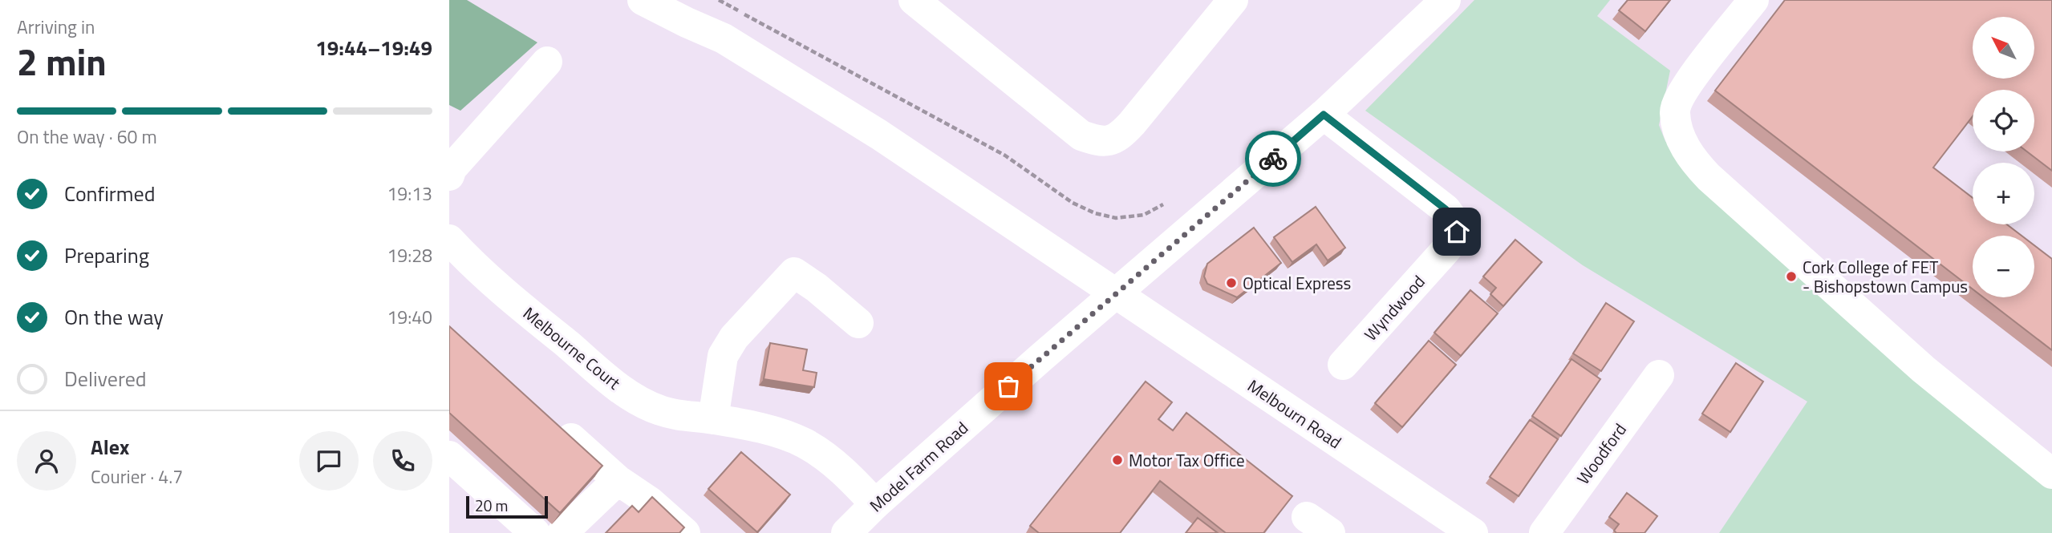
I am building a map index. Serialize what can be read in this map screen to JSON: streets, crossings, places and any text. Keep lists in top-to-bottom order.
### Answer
{
  "streets": {
    "street": [
      "Wyndwood",
      "Melbourne Court",
      "Melbourn Road",
      "Woodford",
      "Model Farm Road"
    ]
  },
  "crossings": [
    ["Wyndwood", "Model Farm Road"],
    ["Melbourne Court", "Model Farm Road"],
    ["Melbourn Road", "Model Farm Road"]
  ],
  "places": ["Cork College of FET - Bishopstown Campus", "Optical Express", "Motor Tax Office"],
  "scale_bar": "20 m",
  "north": "top left",
  "page": {
    "heading": ["2 min", "Arriving in", "19:44–19:49"],
    "panel": ["Alex", "Courier · 4.7"],
    "map_buttons": ["+", "−"],
    "bar": "On the way · 60 m",
    "list": [
      ["Confirmed", "19:13"],
      ["Preparing", "19:28"],
      ["On the way", "19:40"],
      "Delivered"
    ],
    "scale": "20 m"
  }
}
